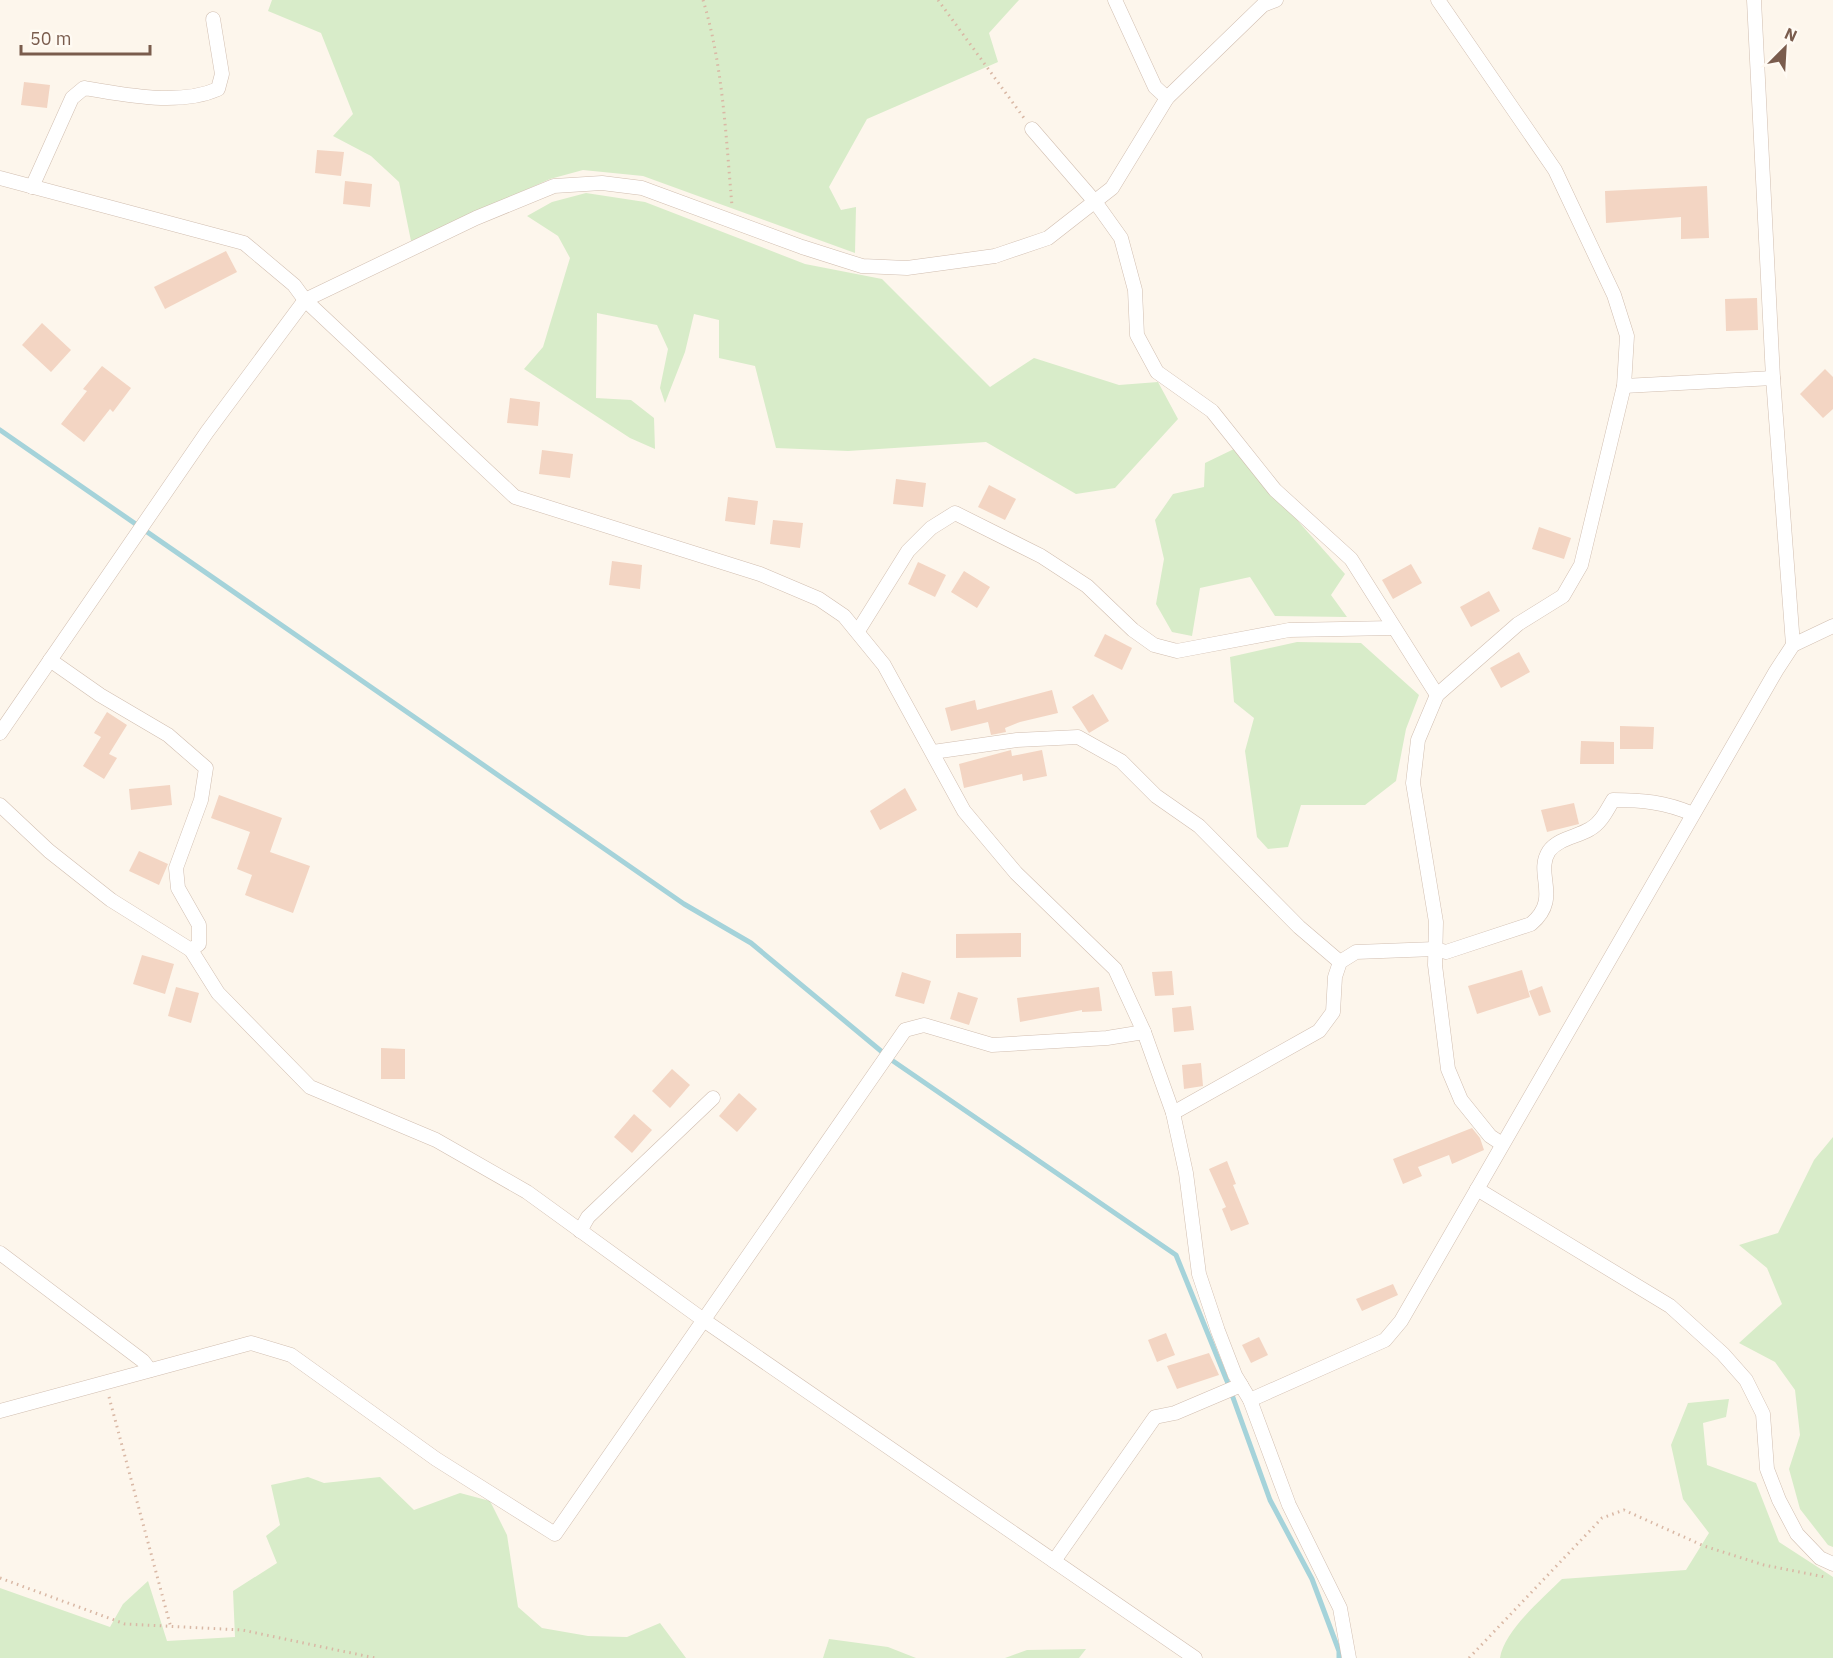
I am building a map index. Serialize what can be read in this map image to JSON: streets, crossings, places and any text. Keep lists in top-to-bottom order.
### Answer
{
  "scale_bar": "50 m",
  "north": "top right"
}
